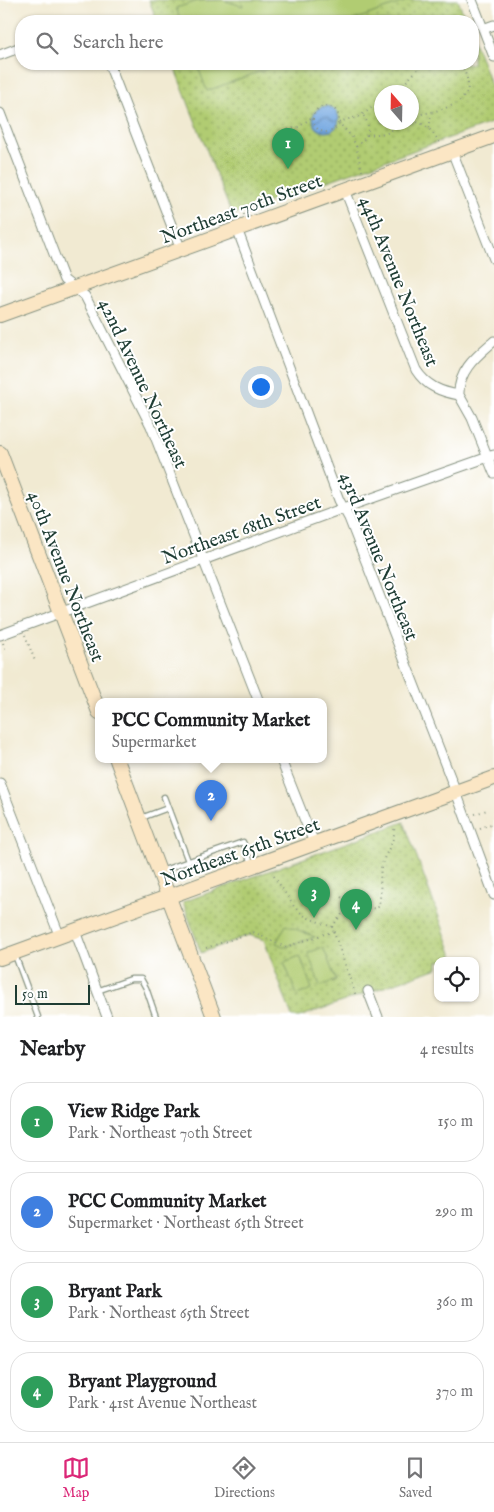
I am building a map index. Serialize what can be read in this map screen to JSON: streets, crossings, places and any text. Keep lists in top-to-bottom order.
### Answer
{
  "streets": {
    "street": [
      "Northeast 70th Street",
      "44th Avenue Northeast",
      "42nd Avenue Northeast",
      "Northeast 68th Street",
      "43rd Avenue Northeast",
      "40th Avenue Northeast",
      "Northeast 65th Street"
    ]
  },
  "crossings": [
    ["Northeast 70th Street", "44th Avenue Northeast"],
    ["Northeast 70th Street", "42nd Avenue Northeast"],
    ["Northeast 70th Street", "43rd Avenue Northeast"],
    ["42nd Avenue Northeast", "Northeast 68th Street"],
    ["Northeast 68th Street", "43rd Avenue Northeast"],
    ["Northeast 68th Street", "40th Avenue Northeast"],
    ["43rd Avenue Northeast", "Northeast 65th Street"]
  ],
  "scale_bar": "50 m",
  "north": "top",
  "page": {
    "search": "Search here",
    "pins": [
      "1",
      "2",
      "3",
      "4"
    ],
    "popup": ["PCC Community Market", "Supermarket"],
    "scale": "50 m",
    "heading": ["Nearby", "4 results"],
    "list": [
      {
        "mark": "1",
        "name": "View Ridge Park",
        "note": "Park · Northeast 70th Street",
        "value": "150 m"
      },
      {
        "mark": "2",
        "name": "PCC Community Market",
        "note": "Supermarket · Northeast 65th Street",
        "value": "290 m"
      },
      {
        "mark": "3",
        "name": "Bryant Park",
        "note": "Park · Northeast 65th Street",
        "value": "360 m"
      },
      {
        "mark": "4",
        "name": "Bryant Playground",
        "note": "Park · 41st Avenue Northeast",
        "value": "370 m"
      }
    ],
    "nav": ["Map", "Directions", "Saved"]
  }
}
